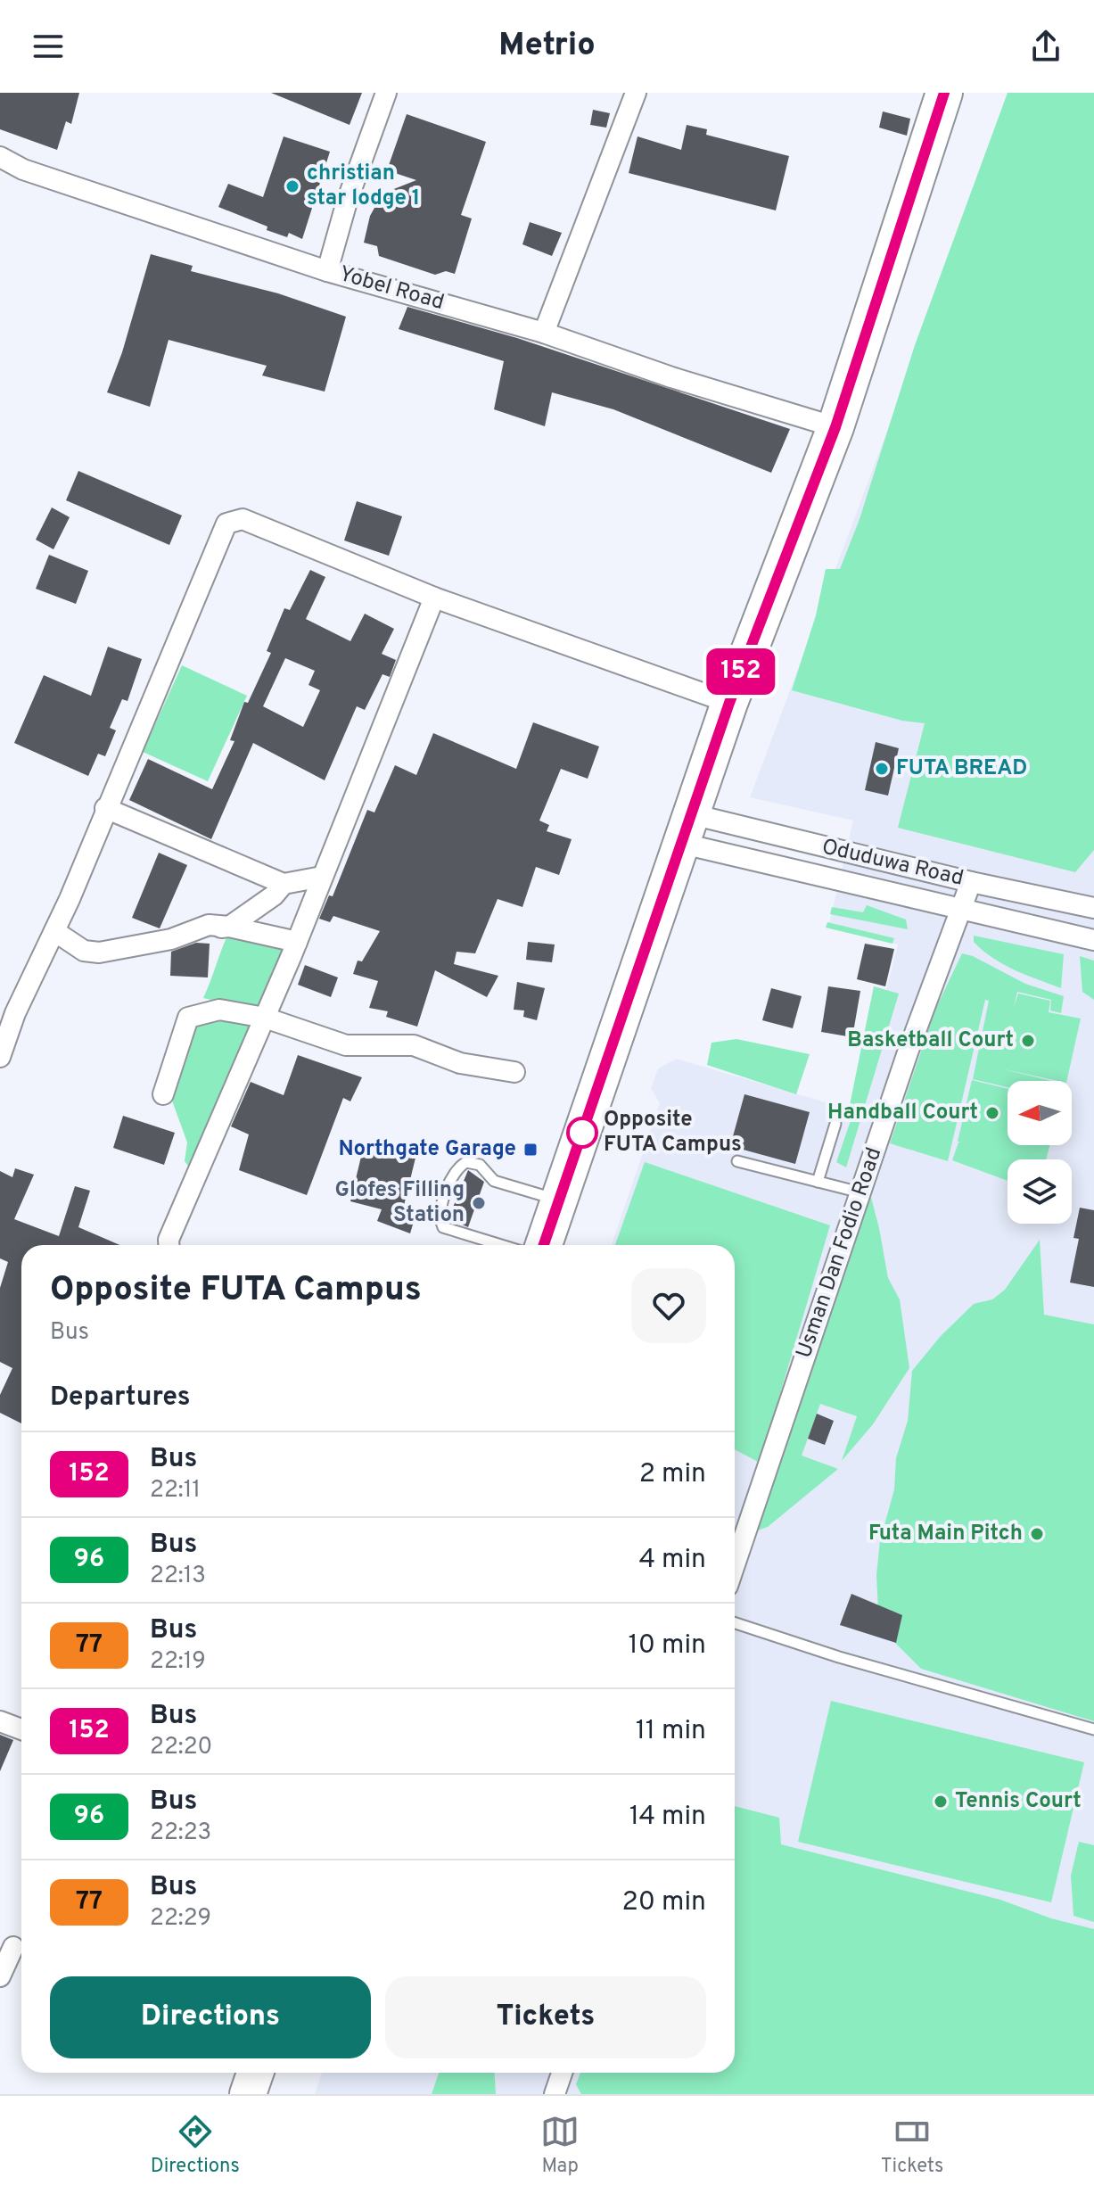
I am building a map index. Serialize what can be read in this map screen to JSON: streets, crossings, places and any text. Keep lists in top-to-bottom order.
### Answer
{
  "streets": {
    "street": ["Yobel Road", "Oduduwa Road", "Usman Dan Fodio Road"]
  },
  "crossings": [
    ["Oduduwa Road", "Usman Dan Fodio Road"]
  ],
  "places": {
    "other": [
      "christian star lodge 1",
      "FUTA BREAD",
      "Basketball Court",
      "Handball Court",
      "Opposite FUTA Campus",
      "Glofes Filling Station",
      "Futa Main Pitch",
      "Tennis Court"
    ],
    "transit": ["Northgate Garage"]
  },
  "lines": ["bus line 152"],
  "north": "left",
  "page": {
    "header": "Metrio",
    "on_map": "152",
    "heading": [
      ["Opposite FUTA Campus", "Bus"],
      "Departures"
    ],
    "list": [
      {
        "mark": "152",
        "name": "Bus",
        "note": "22:11",
        "value": "2 min"
      },
      {
        "mark": "96",
        "name": "Bus",
        "note": "22:13",
        "value": "4 min"
      },
      {
        "mark": "77",
        "name": "Bus",
        "note": "22:19",
        "value": "10 min"
      },
      {
        "mark": "152",
        "name": "Bus",
        "note": "22:20",
        "value": "11 min"
      },
      {
        "mark": "96",
        "name": "Bus",
        "note": "22:23",
        "value": "14 min"
      },
      {
        "mark": "77",
        "name": "Bus",
        "note": "22:29",
        "value": "20 min"
      }
    ],
    "buttons": ["Directions", "Tickets"],
    "tabs": ["Directions", "Map", "Tickets"]
  }
}
